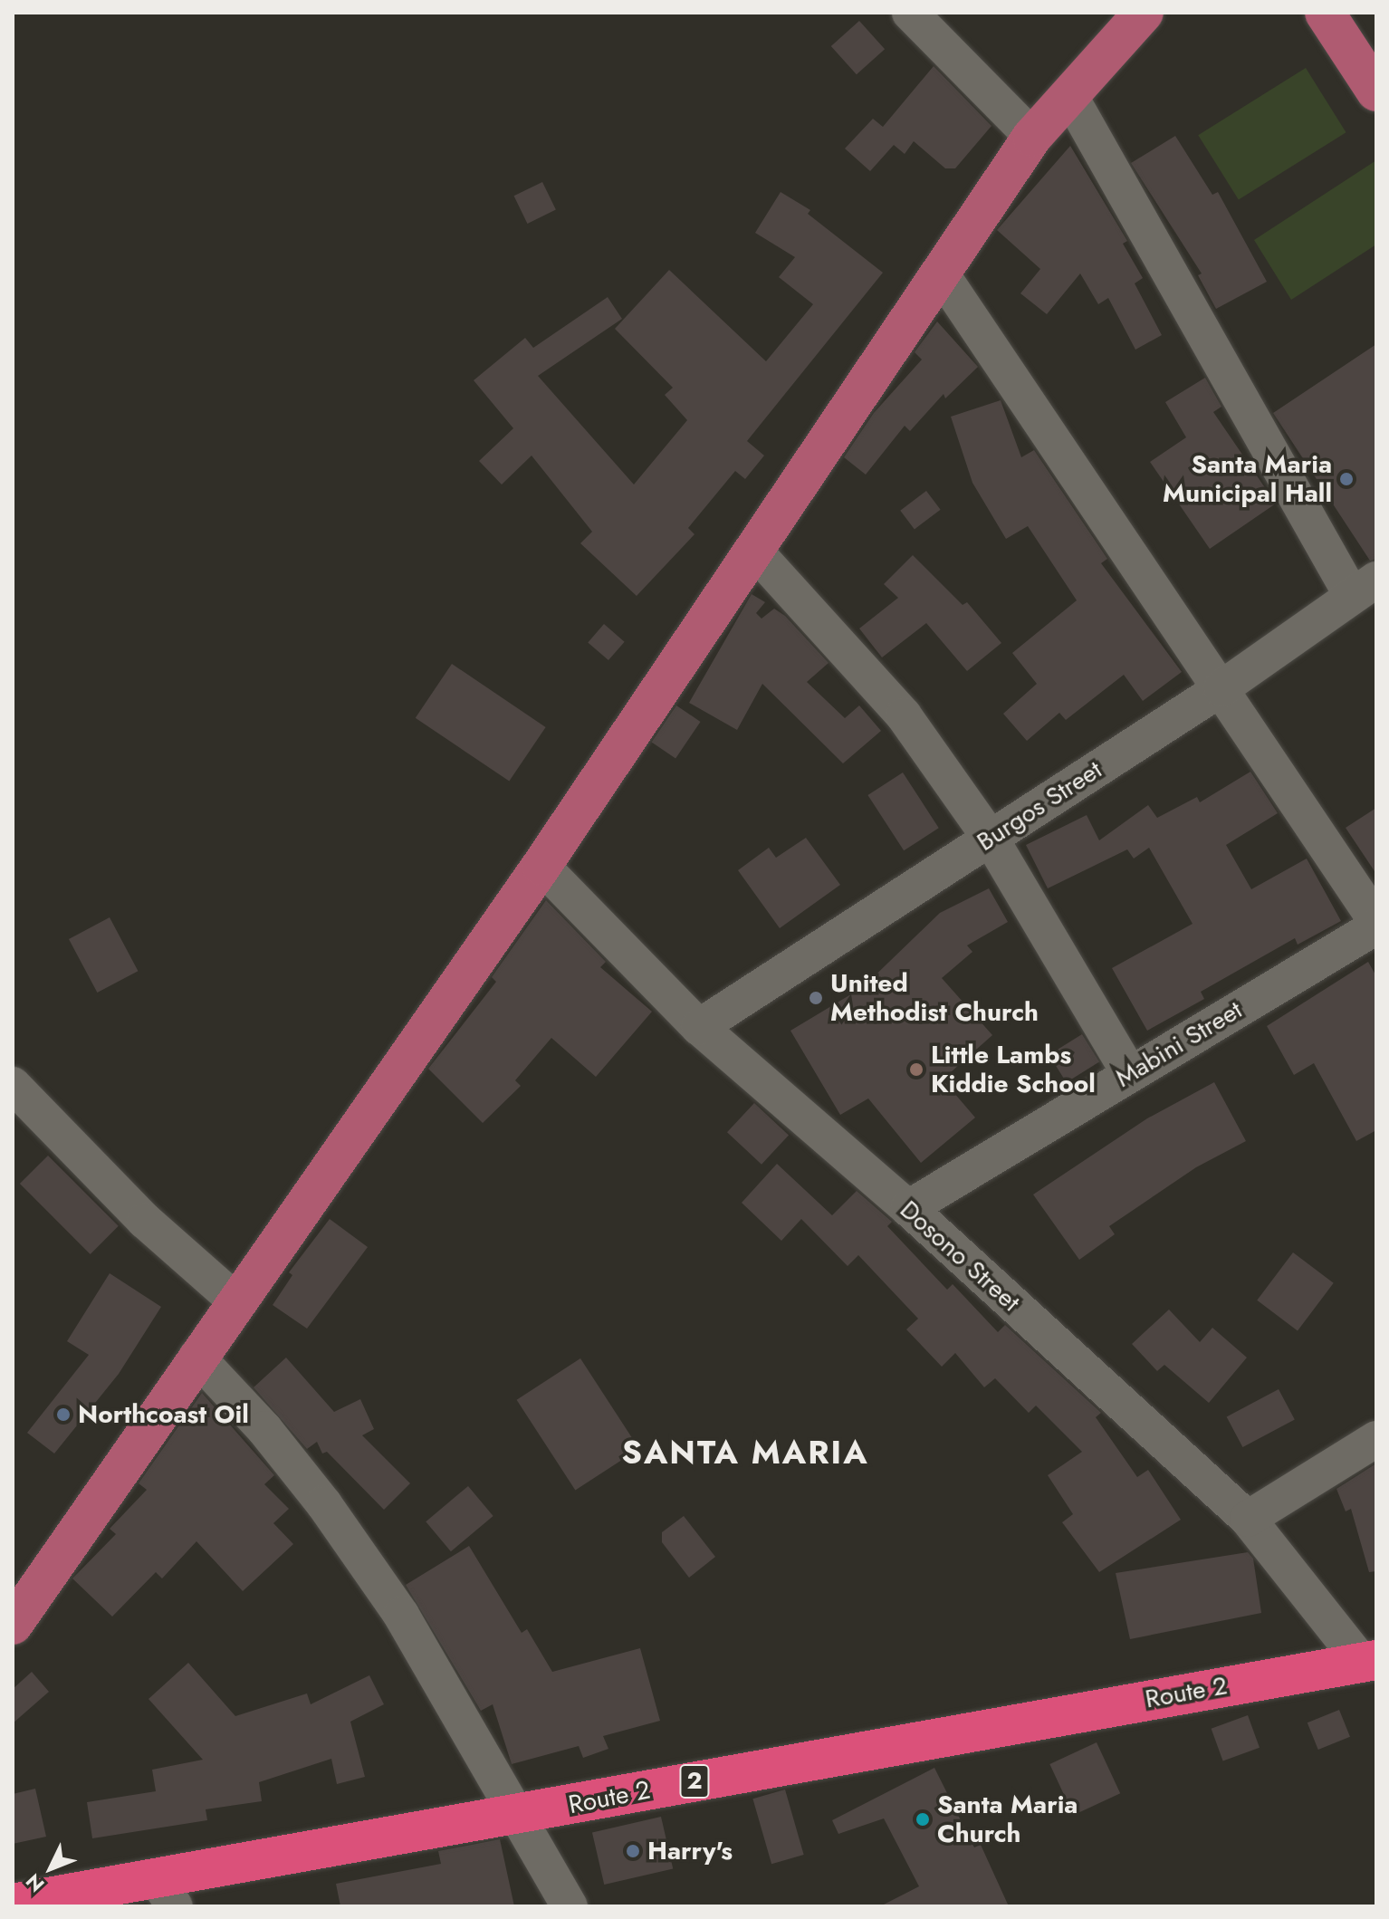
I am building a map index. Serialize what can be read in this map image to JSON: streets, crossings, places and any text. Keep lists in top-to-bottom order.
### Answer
{
  "streets": {
    "highway": ["Route 2", "2"],
    "street": ["Burgos Street", "Mabini Street", "Dosono Street"]
  },
  "crossings": [
    ["Burgos Street", "Dosono Street"],
    ["Mabini Street", "Dosono Street"],
    ["Dosono Street", "Route 2"]
  ],
  "districts": ["SANTA MARIA"],
  "places": [
    "Santa Maria Municipal Hall",
    "United Methodist Church",
    "Little Lambs Kiddie School",
    "Northcoast Oil",
    "Santa Maria Church",
    "Harry's"
  ],
  "north": "bottom left"
}
